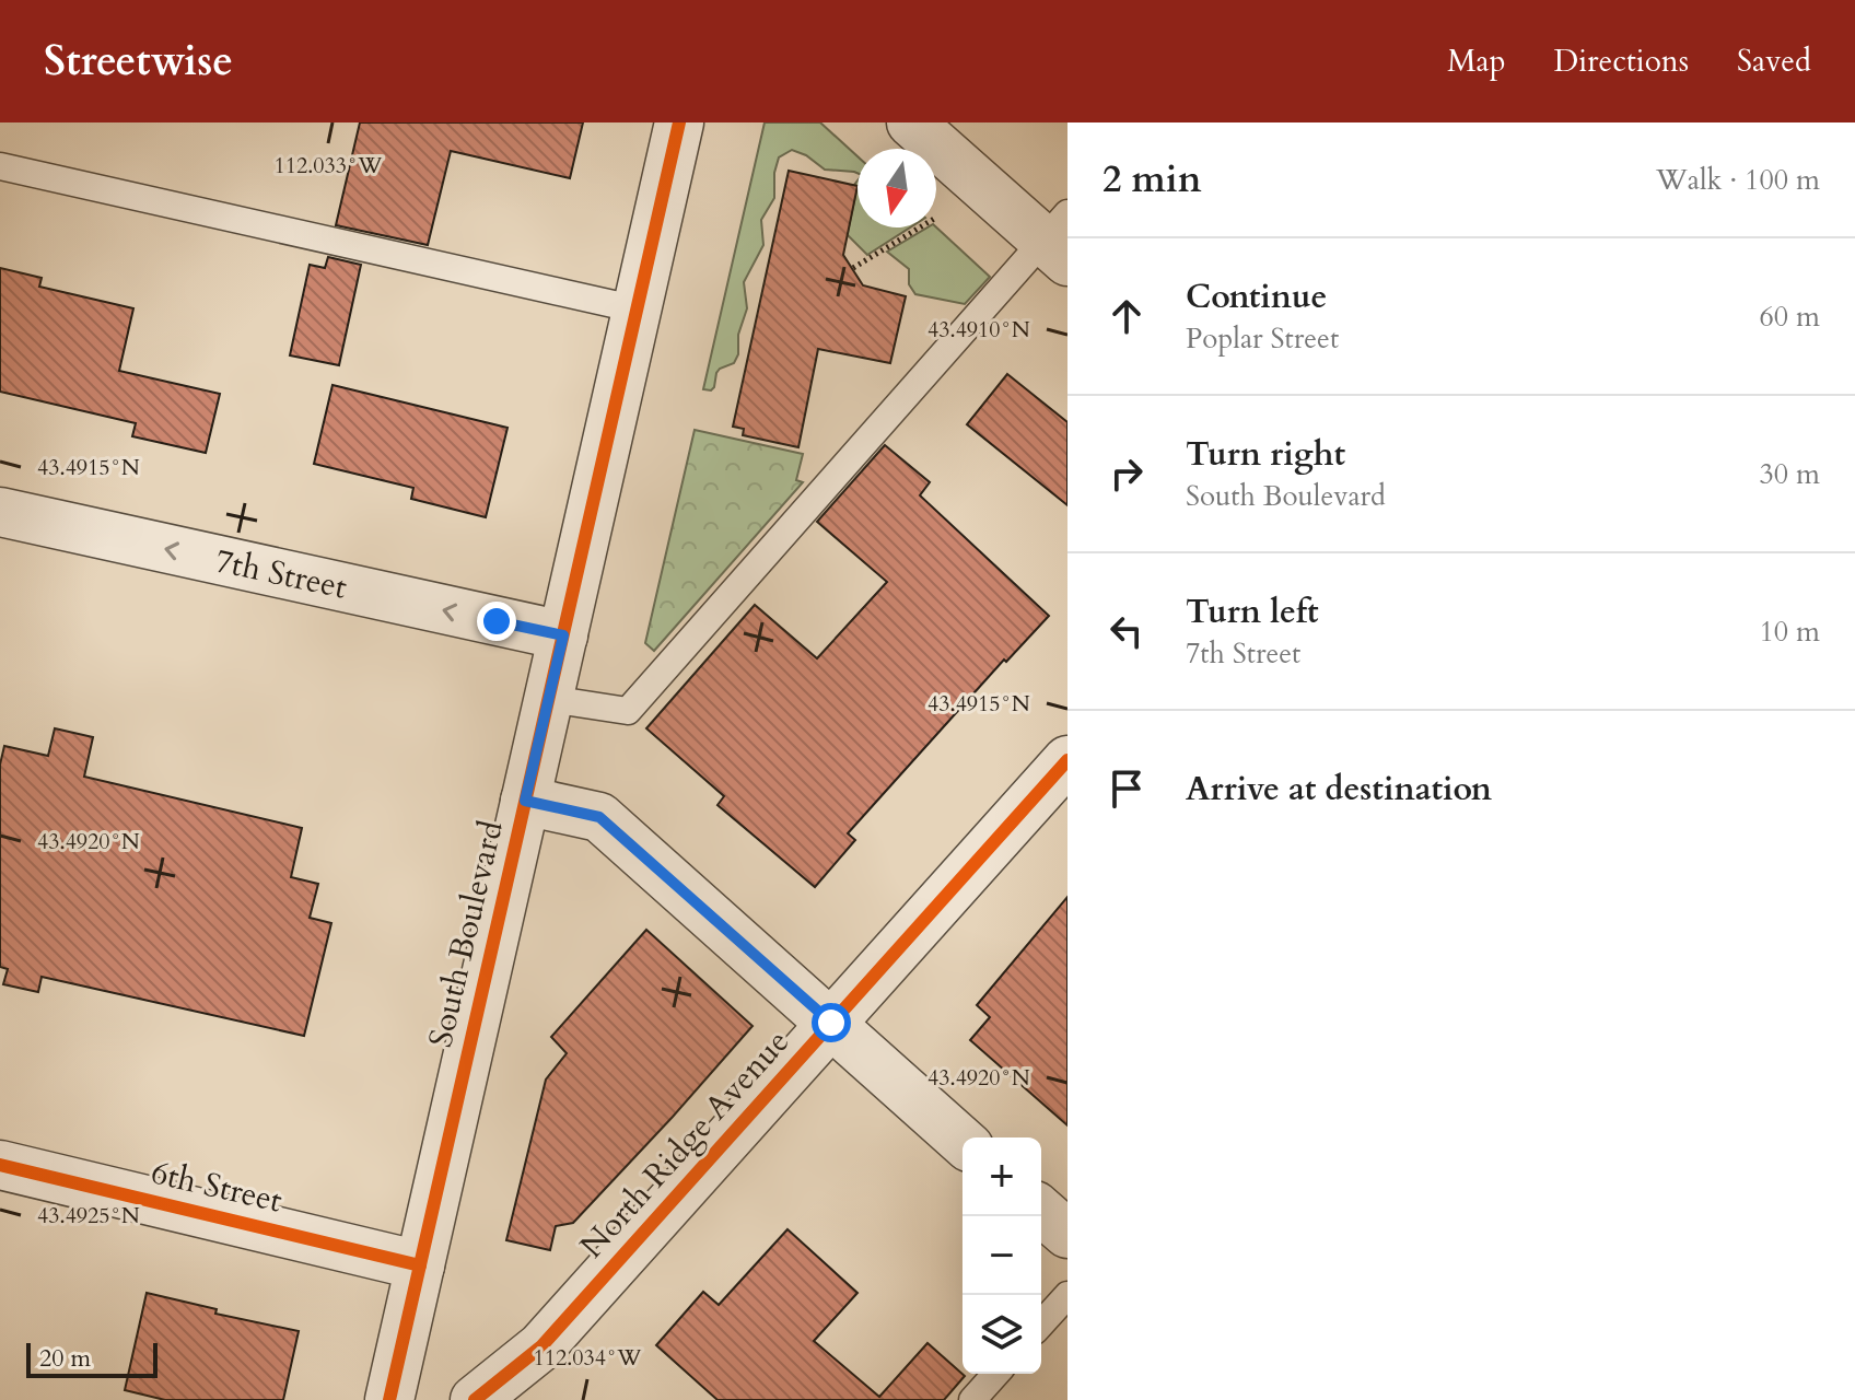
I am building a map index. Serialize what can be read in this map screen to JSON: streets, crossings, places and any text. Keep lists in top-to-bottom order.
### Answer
{
  "streets": {
    "street": [
      "7th Street",
      "South Boulevard",
      "North Ridge Avenue",
      "6th Street"
    ]
  },
  "crossings": [
    ["7th Street", "South Boulevard"],
    ["South Boulevard", "6th Street"]
  ],
  "one_way": ["7th Street"],
  "scale_bar": "20 m",
  "north": "bottom",
  "page": {
    "header": "Streetwise",
    "nav": ["Map", "Directions", "Saved"],
    "heading": ["2 min", "Walk · 100 m"],
    "list": [
      ["Continue", "Poplar Street", "60 m"],
      ["Turn right", "South Boulevard", "30 m"],
      ["Turn left", "7th Street", "10 m"],
      "Arrive at destination"
    ],
    "map_buttons": ["+", "−"],
    "scale": "20 m"
  },
  "coordinates": [
    "112.033°W",
    "43.4910°N",
    "43.4915°N",
    "43.4920°N",
    "43.4925°N",
    "112.034°W"
  ]
}
